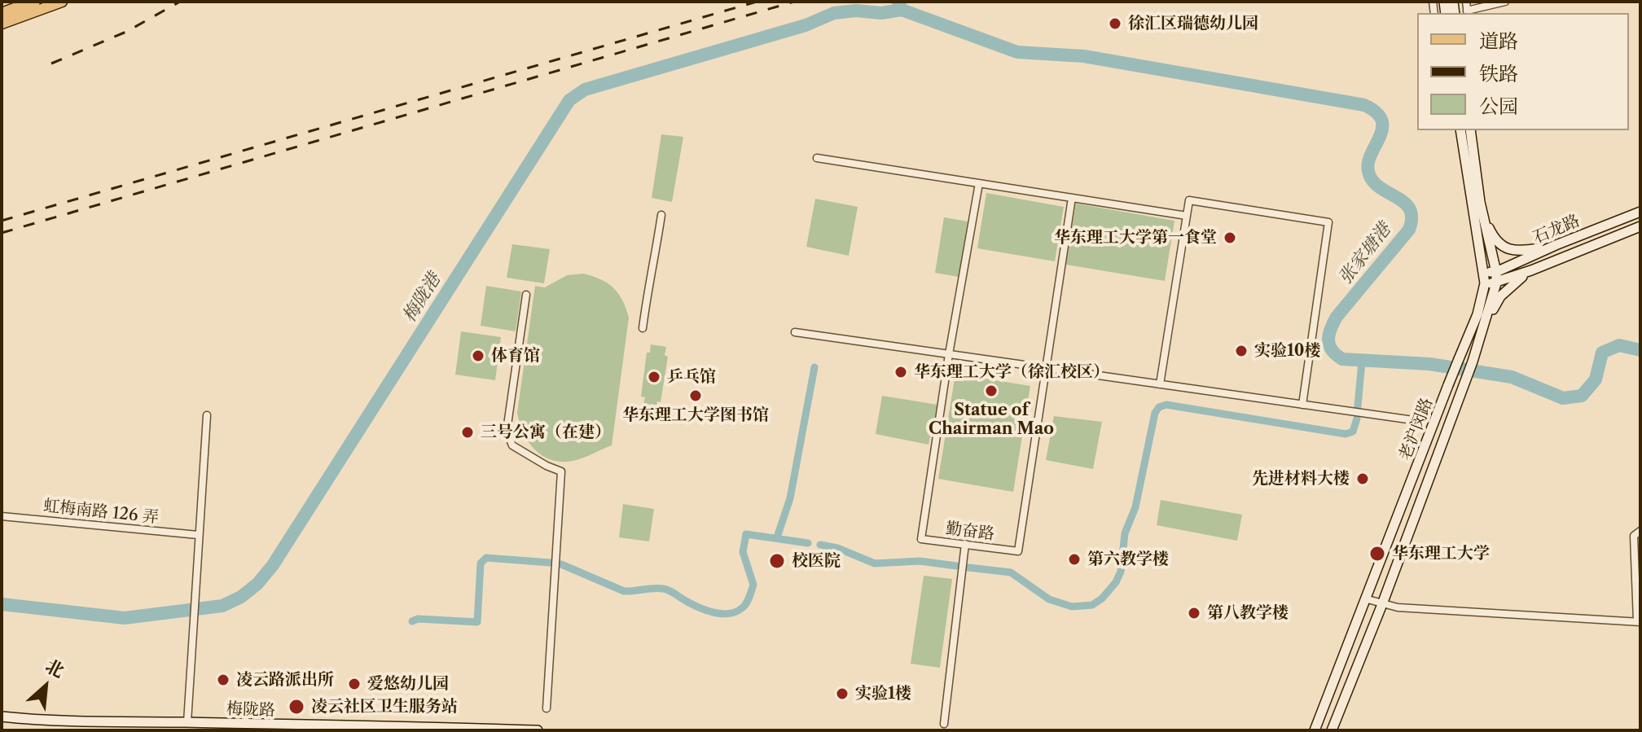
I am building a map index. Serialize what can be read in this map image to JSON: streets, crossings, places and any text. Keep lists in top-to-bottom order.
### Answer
{
  "streets": {
    "main road": ["石龙路", "老沪闵路", "梅陇路"],
    "street": ["虹梅南路 126 弄", "勤奋路"]
  },
  "crossings": [
    ["石龙路", "老沪闵路"]
  ],
  "water": ["张家塘港", "梅陇港"],
  "places": [
    "徐汇区瑞德幼儿园",
    "华东理工大学第一食堂",
    "实验10楼",
    "体育馆",
    "华东理工大学（徐汇校区）",
    "乒乓馆",
    "Statue of Chairman Mao",
    "华东理工大学图书馆",
    "三号公寓（在建）",
    "先进材料大楼",
    "华东理工大学",
    "第六教学楼",
    "校医院",
    "第八教学楼",
    "凌云路派出所",
    "爱悠幼儿园",
    "实验1楼",
    "凌云社区卫生服务站"
  ],
  "legend": ["道路", "铁路", "公园"],
  "north": "top right"
}
